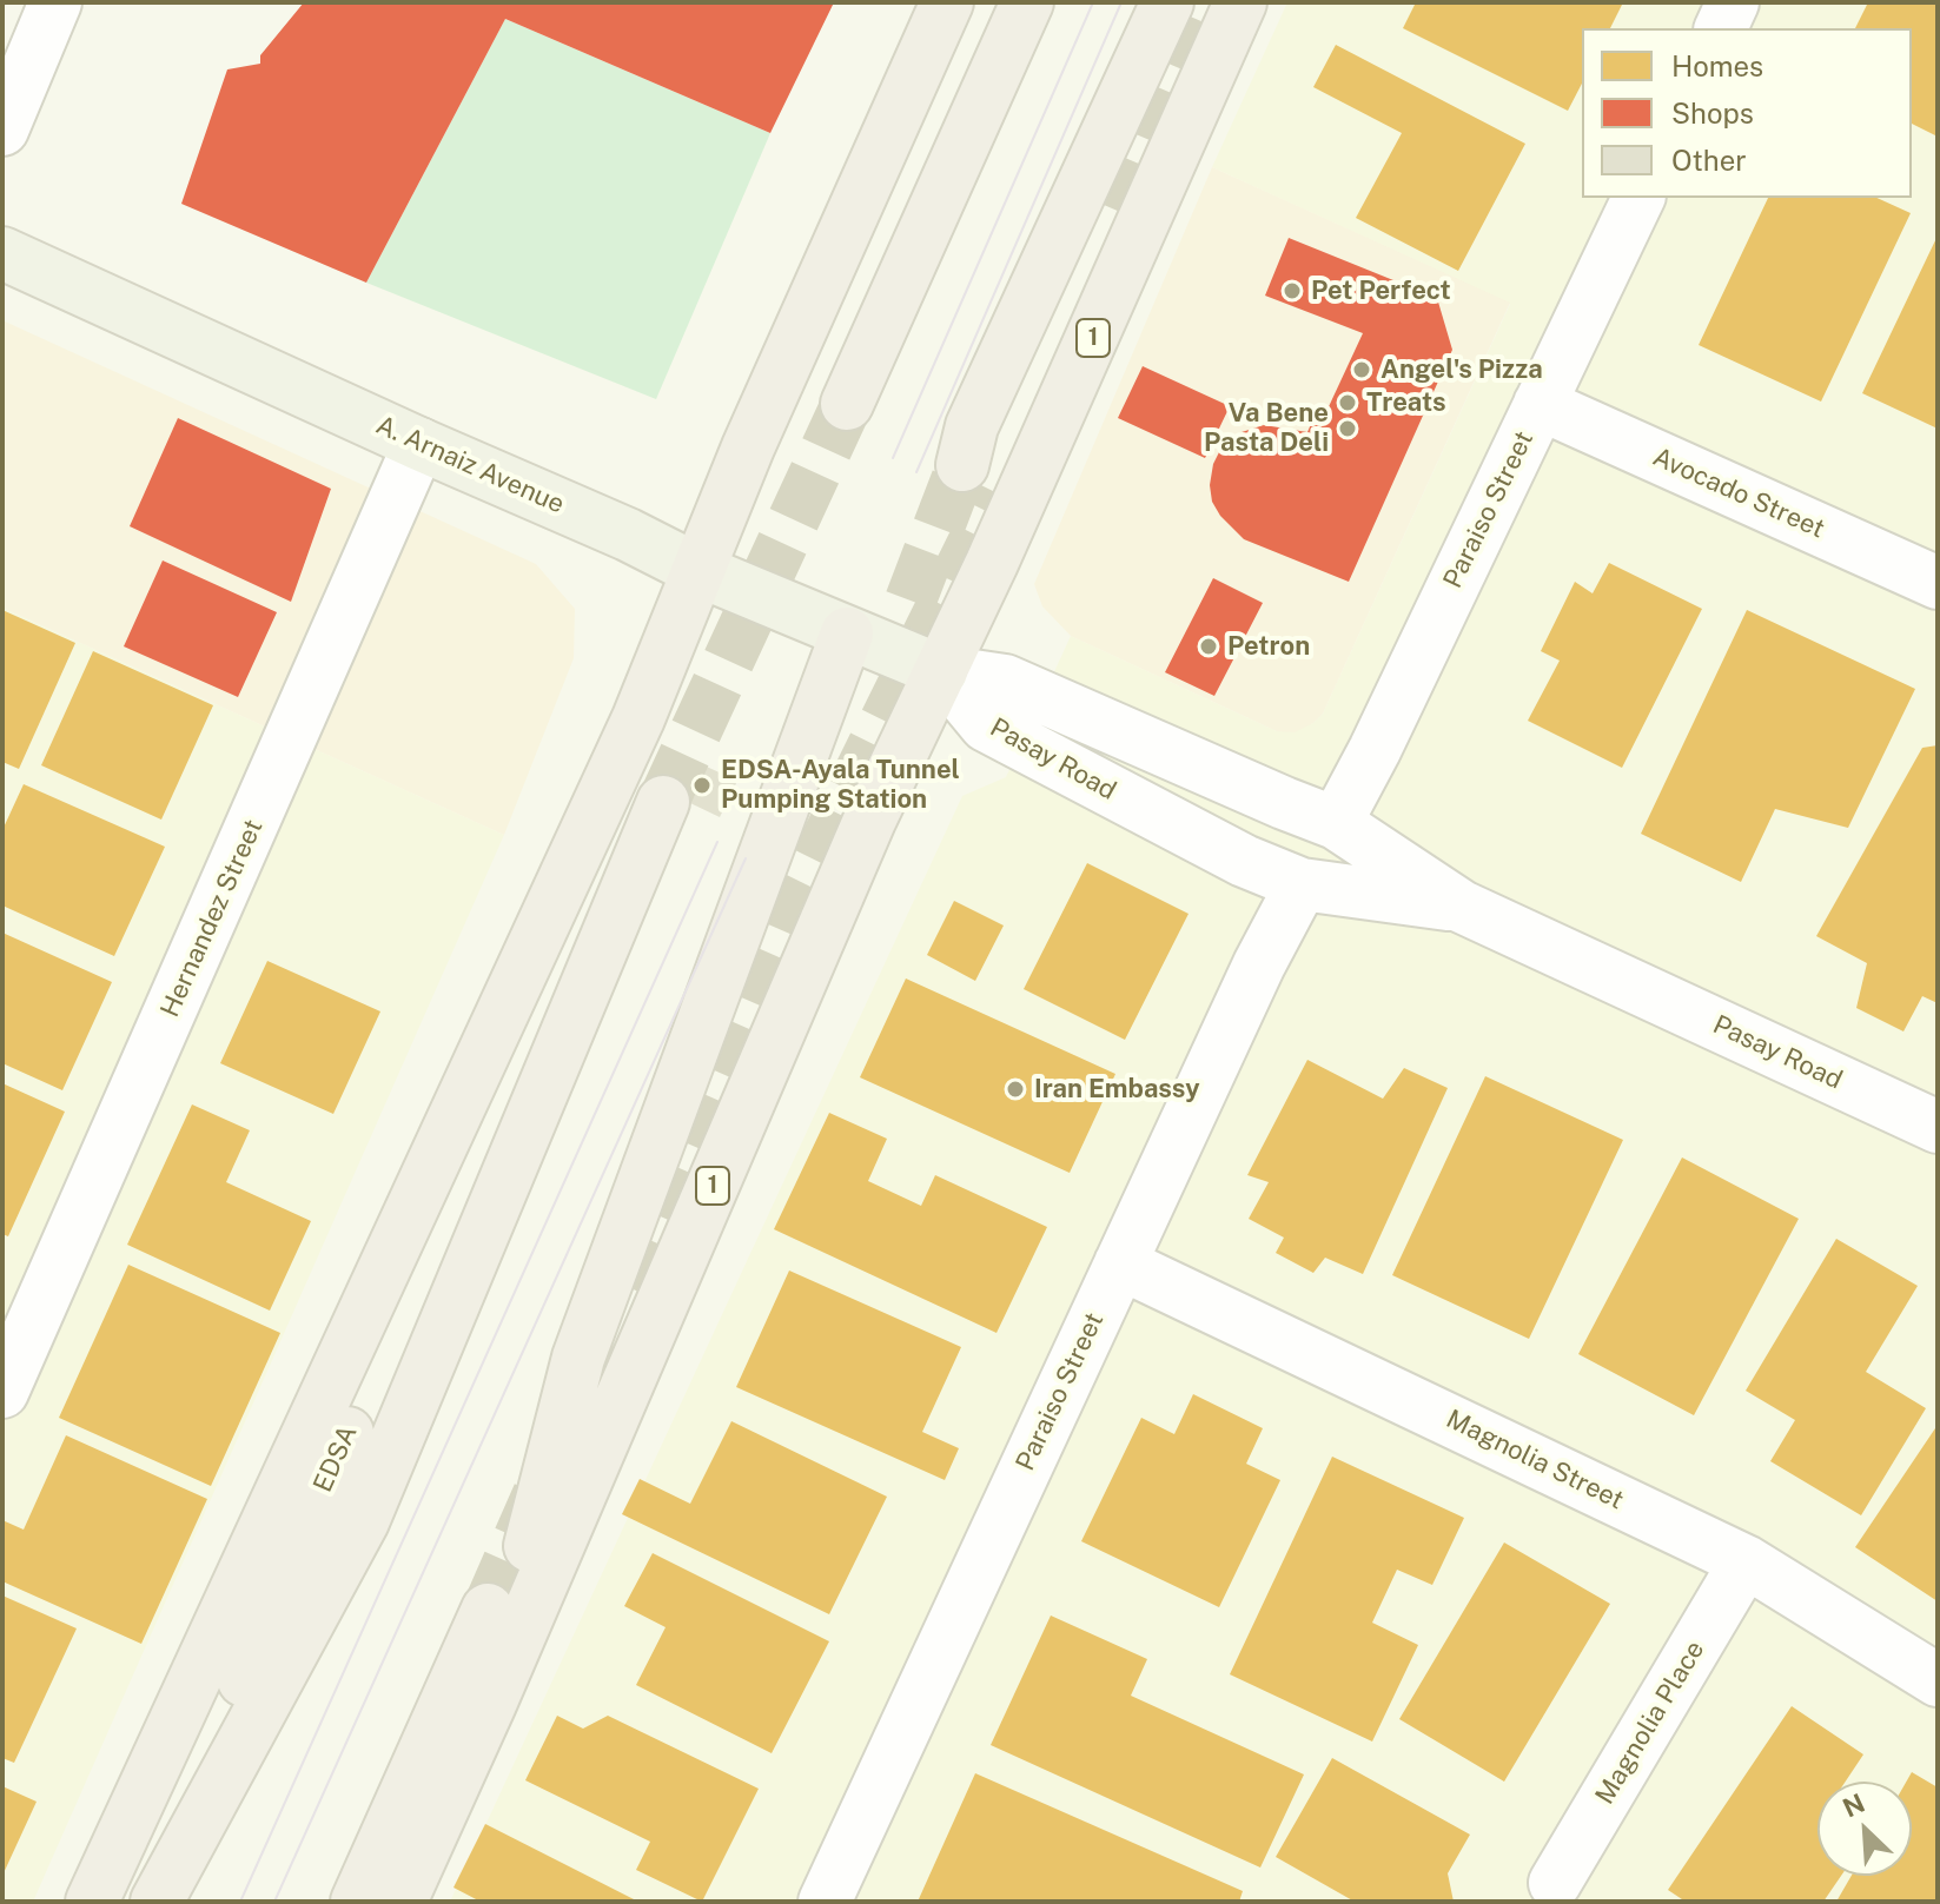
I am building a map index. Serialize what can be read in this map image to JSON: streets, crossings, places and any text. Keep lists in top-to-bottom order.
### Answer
{
  "streets": {
    "highway": ["1", "EDSA"],
    "main road": ["A. Arnaiz Avenue"],
    "street": [
      "Avocado Street",
      "Paraiso Street",
      "Pasay Road",
      "Hernandez Street",
      "Magnolia Street",
      "Magnolia Place"
    ]
  },
  "crossings": [
    ["1", "A. Arnaiz Avenue"],
    ["1", "Pasay Road"],
    ["A. Arnaiz Avenue", "Pasay Road"],
    ["A. Arnaiz Avenue", "Hernandez Street"],
    ["Avocado Street", "Paraiso Street"],
    ["Paraiso Street", "Pasay Road"],
    ["Paraiso Street", "Magnolia Street"],
    ["Magnolia Street", "Magnolia Place"]
  ],
  "places": [
    "Pet Perfect",
    "Angel's Pizza",
    "Treats",
    "Va Bene Pasta Deli",
    "Petron",
    "EDSA-Ayala Tunnel Pumping Station",
    "Iran Embassy"
  ],
  "legend": ["Homes", "Shops", "Other"],
  "north": "top left"
}
